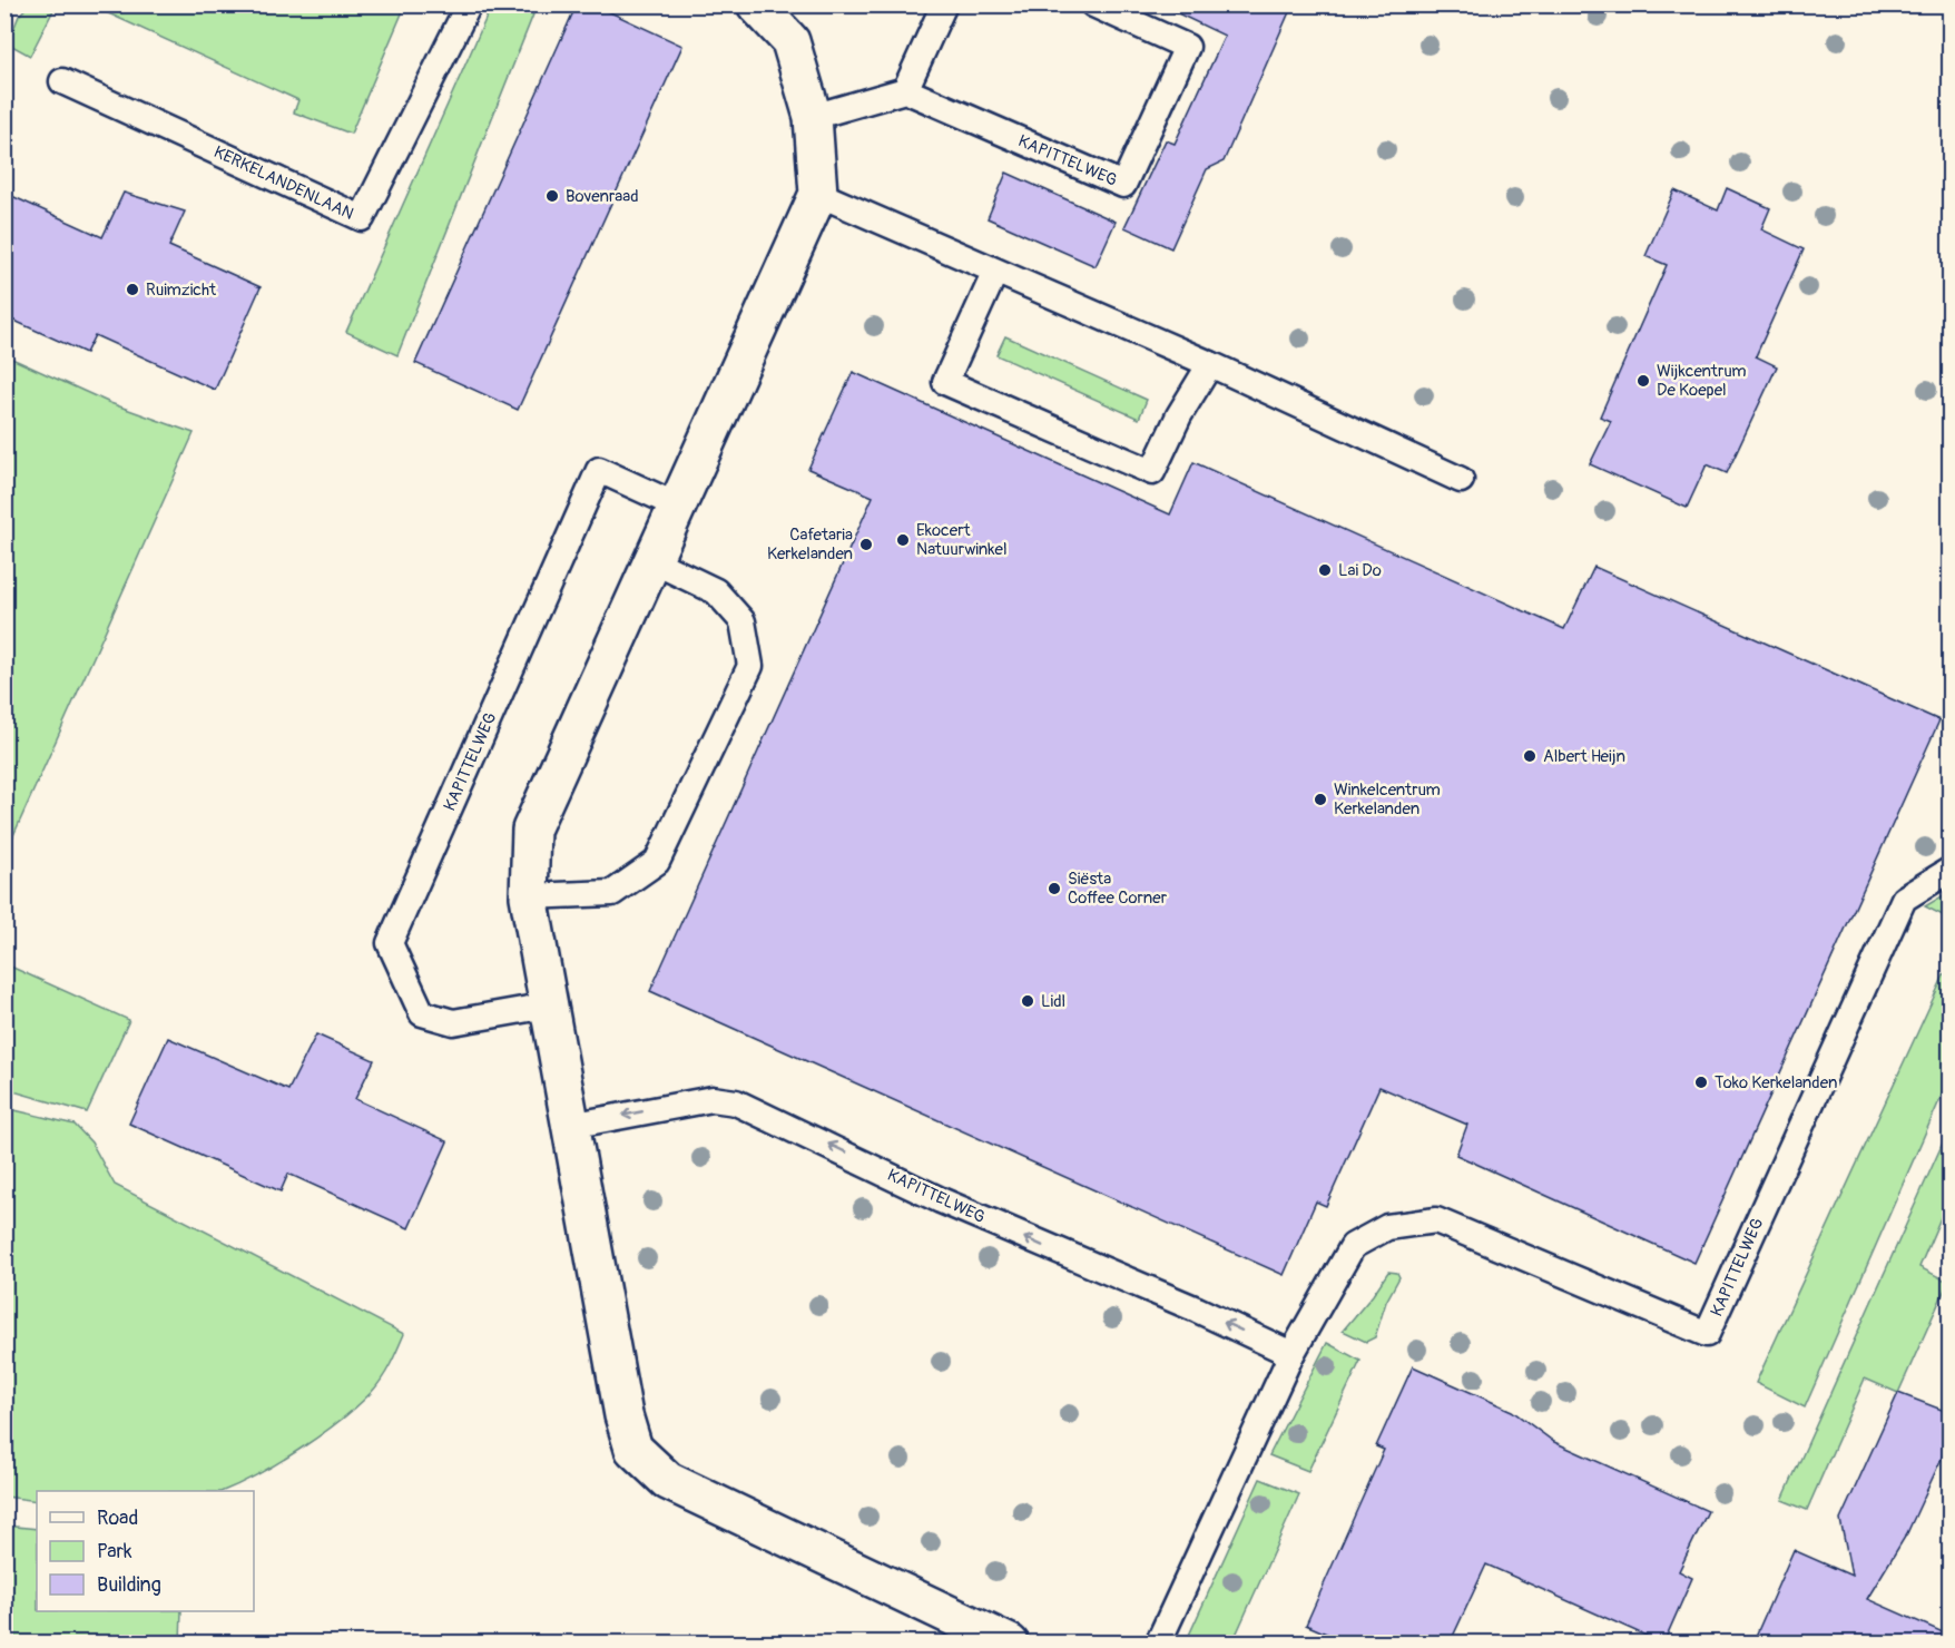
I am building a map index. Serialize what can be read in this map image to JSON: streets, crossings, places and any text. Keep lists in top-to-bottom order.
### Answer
{
  "streets": {
    "lane": ["KAPITTELWEG", "KERKELANDENLAAN"]
  },
  "places": [
    "Bovenraad",
    "Ruimzicht",
    "Wijkcentrum De Koepel",
    "Ekocert Natuurwinkel",
    "Cafetaria Kerkelanden",
    "Lai Do",
    "Albert Heijn",
    "Winkelcentrum Kerkelanden",
    "Siësta Coffee Corner",
    "Lidl",
    "Toko Kerkelanden"
  ],
  "legend": ["Road", "Park", "Building"]
}
